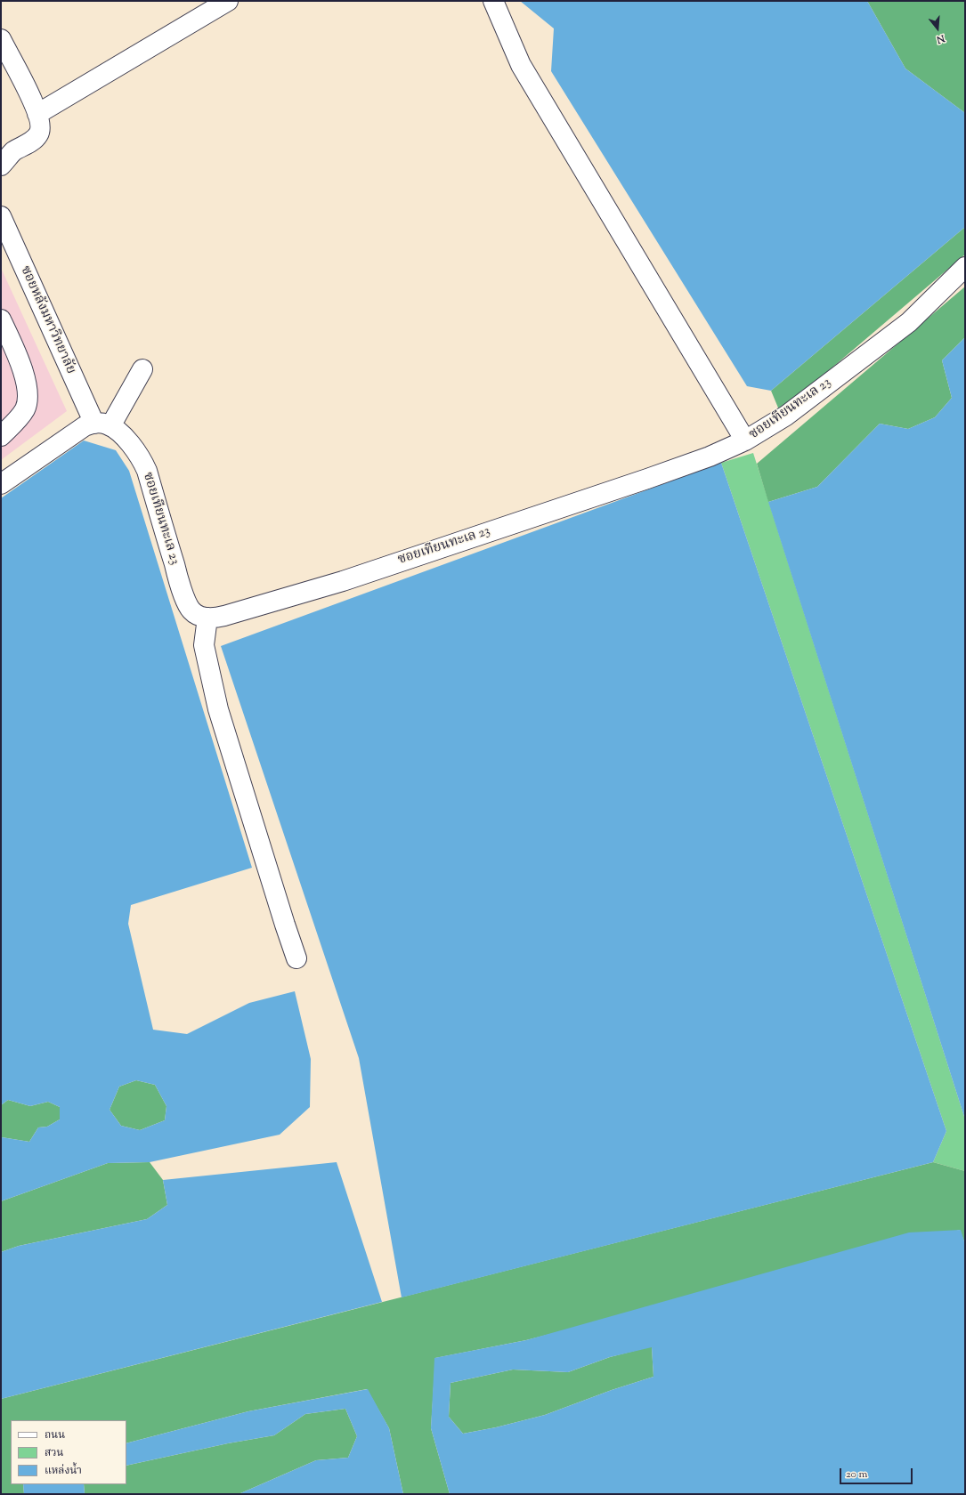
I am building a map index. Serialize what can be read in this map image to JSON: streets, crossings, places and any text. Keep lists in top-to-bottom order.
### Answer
{
  "streets": {
    "street": ["ซอยหลังมหาวิทยาลัย", "ซอยเทียนทะเล 23"]
  },
  "crossings": [
    ["ซอยหลังมหาวิทยาลัย", "ซอยเทียนทะเล 23"]
  ],
  "legend": ["ถนน", "สวน", "แหล่งน้ำ"],
  "scale_bar": "20 m",
  "north": "bottom"
}
